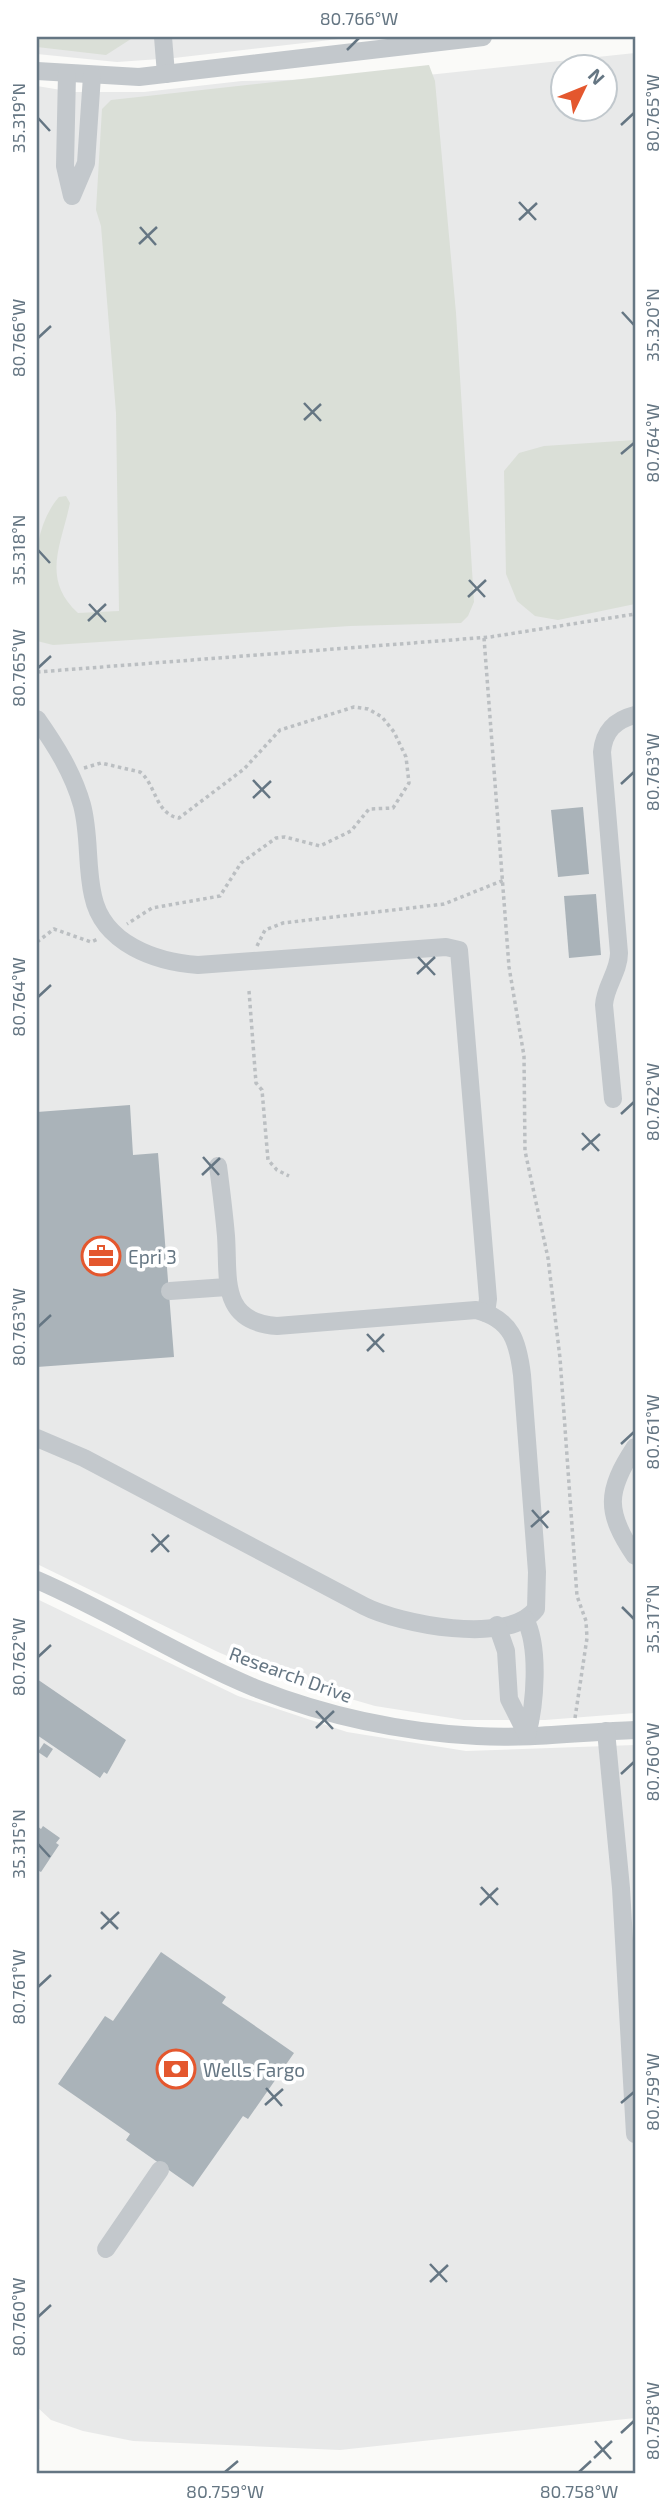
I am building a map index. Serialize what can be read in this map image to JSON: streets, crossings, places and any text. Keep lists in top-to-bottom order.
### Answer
{
  "streets": {
    "street": ["Research Drive"]
  },
  "places": {
    "office": ["Epri 3"],
    "bank": ["Wells Fargo"]
  },
  "north": "top right",
  "coordinates": [
    "80.766°W",
    "80.765°W",
    "35.319°N",
    "35.320°N",
    "80.764°W",
    "35.318°N",
    "80.763°W",
    "80.762°W",
    "80.761°W",
    "35.317°N",
    "80.760°W",
    "35.315°N",
    "80.759°W",
    "80.758°W"
  ]
}
